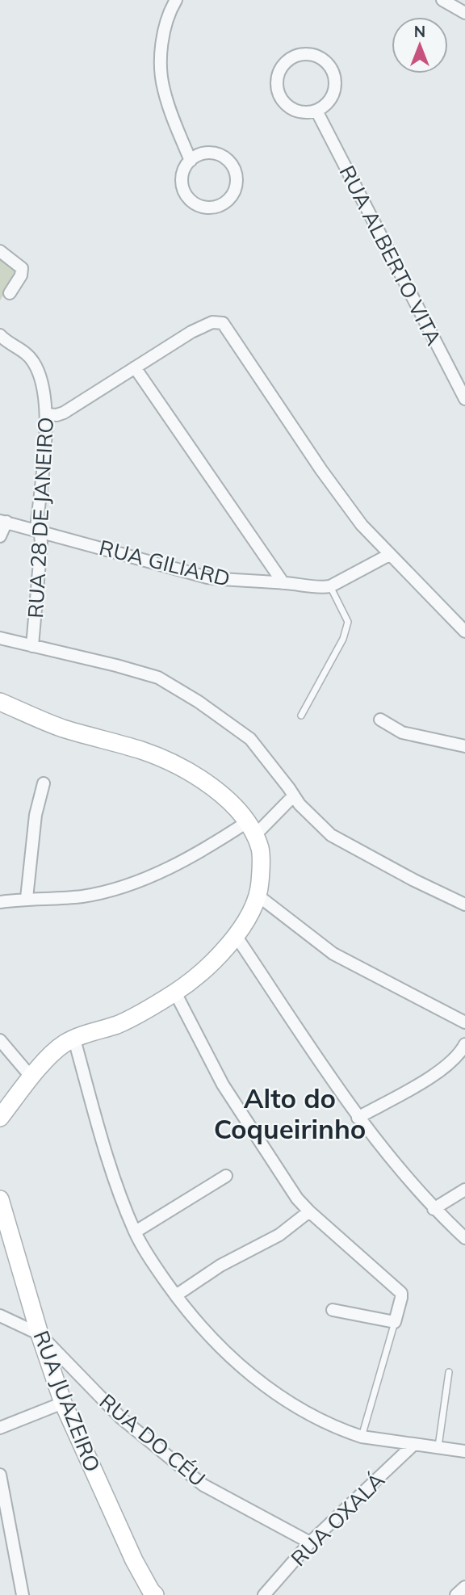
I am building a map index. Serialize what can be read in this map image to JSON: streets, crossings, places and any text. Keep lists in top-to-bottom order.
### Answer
{
  "streets": {
    "main road": ["RUA JUAZEIRO"],
    "street": [
      "RUA ALBERTO VITA",
      "RUA 28 DE JANEIRO",
      "RUA GILIARD",
      "RUA DO CÉU",
      "RUA OXALÁ"
    ]
  },
  "crossings": [
    ["RUA 28 DE JANEIRO", "RUA GILIARD"],
    ["RUA JUAZEIRO", "RUA DO CÉU"],
    ["RUA DO CÉU", "RUA OXALÁ"]
  ],
  "districts": ["Alto do Coqueirinho"],
  "north": "top"
}
